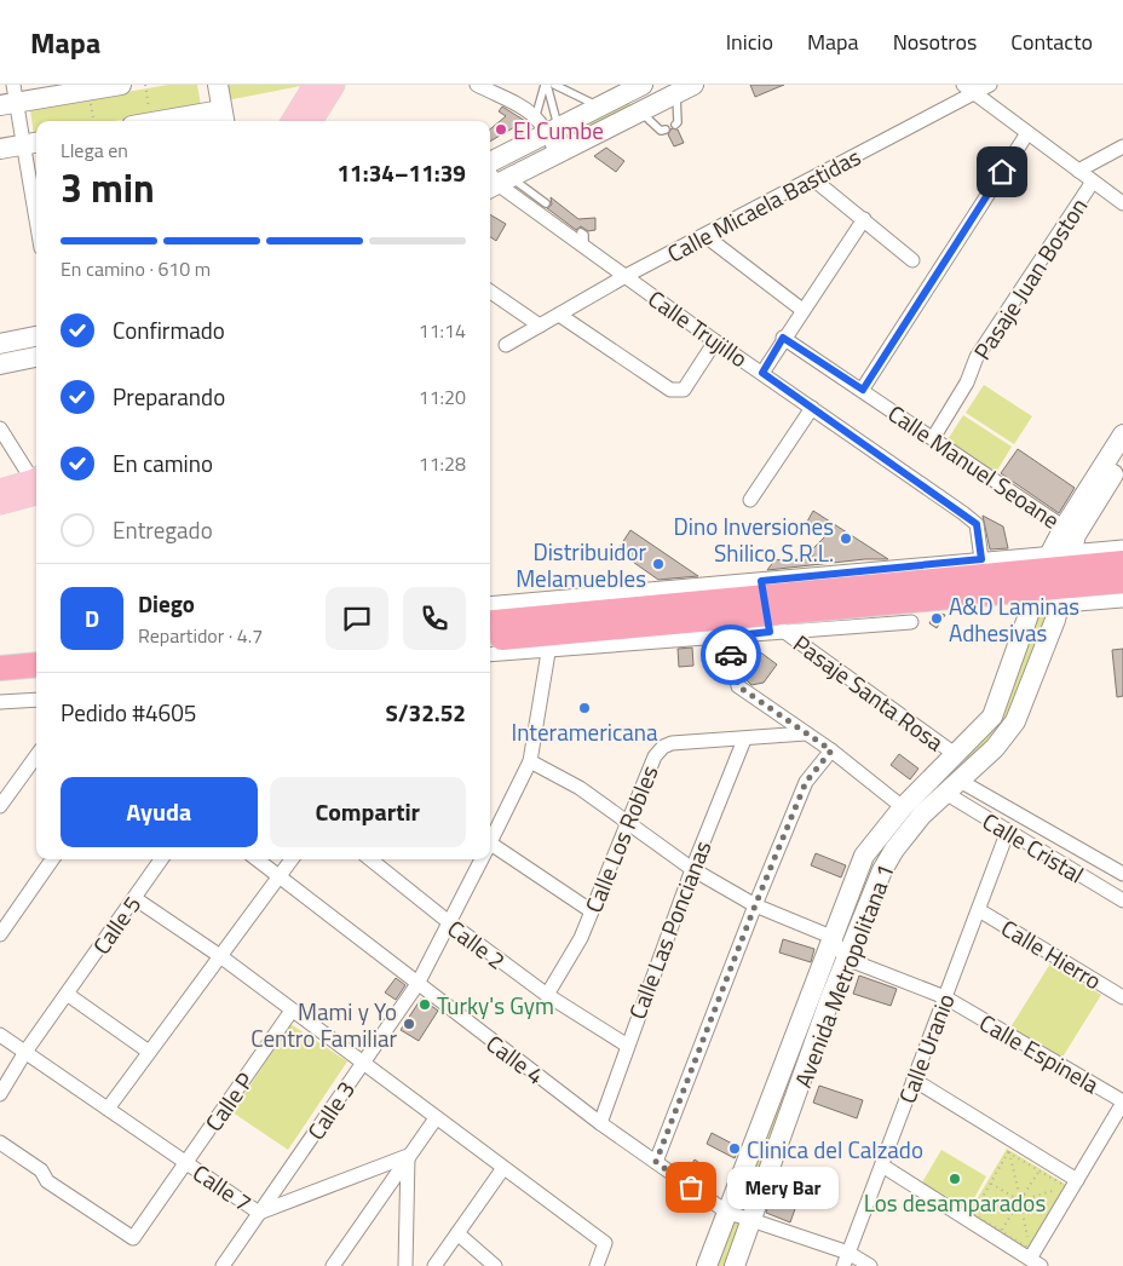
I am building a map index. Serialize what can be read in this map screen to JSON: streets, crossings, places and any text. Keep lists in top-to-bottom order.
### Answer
{
  "streets": {
    "main road": ["Avenida Metropolitana 1"],
    "street": [
      "Calle Micaela Bastidas",
      "Pasaje Juan Boston",
      "Calle Trujillo",
      "Calle Manuel Seoane",
      "Pasaje Santa Rosa",
      "Calle Los Robles",
      "Calle Cristal",
      "Calle 5",
      "Calle Las Poncianas",
      "Calle 2",
      "Calle Hierro",
      "Calle Uranio",
      "Calle Espinela",
      "Calle 4",
      "Calle P",
      "Calle 3",
      "Calle 7"
    ]
  },
  "crossings": [
    ["Calle Micaela Bastidas", "Calle Trujillo"],
    ["Pasaje Juan Boston", "Calle Manuel Seoane"],
    ["Calle Manuel Seoane", "Avenida Metropolitana 1"],
    ["Pasaje Santa Rosa", "Avenida Metropolitana 1"],
    ["Calle Los Robles", "Calle Las Poncianas"],
    ["Calle Los Robles", "Calle 2"],
    ["Calle Cristal", "Avenida Metropolitana 1"],
    ["Calle Cristal", "Calle Uranio"],
    ["Calle 5", "Calle 7"],
    ["Calle Las Poncianas", "Calle 2"],
    ["Calle Las Poncianas", "Calle 4"],
    ["Calle 2", "Calle 3"],
    ["Calle Hierro", "Calle Uranio"],
    ["Avenida Metropolitana 1", "Calle Espinela"],
    ["Avenida Metropolitana 1", "Calle 4"],
    ["Calle Uranio", "Calle Espinela"],
    ["Calle Uranio", "Calle 4"],
    ["Calle 4", "Calle 3"],
    ["Calle P", "Calle 7"],
    ["Calle 3", "Calle 7"]
  ],
  "places": [
    "El Cumbe",
    "Dino Inversiones Shilico S.R.L.",
    "Distribuidor Melamuebles",
    "A&D Laminas Adhesivas",
    "Interamericana",
    "Turky's Gym",
    "Mami y Yo Centro Familiar",
    "Clinica del Calzado",
    "Los desamparados",
    "Mery Bar"
  ],
  "page": {
    "header": "Mapa",
    "nav": [
      "Inicio",
      "Mapa",
      "Nosotros",
      "Contacto"
    ],
    "heading": ["3 min", "Llega en", "11:34–11:39"],
    "panel": [
      "Diego",
      "Repartidor · 4.7",
      "Pedido #4605",
      "S/32.52"
    ],
    "bar": "En camino · 610 m",
    "list": [
      ["Confirmado", "11:14"],
      ["Preparando", "11:20"],
      ["En camino", "11:28"],
      "Entregado"
    ],
    "round": "D",
    "buttons": ["Ayuda", "Compartir"],
    "bubble": "Mery Bar"
  }
}
